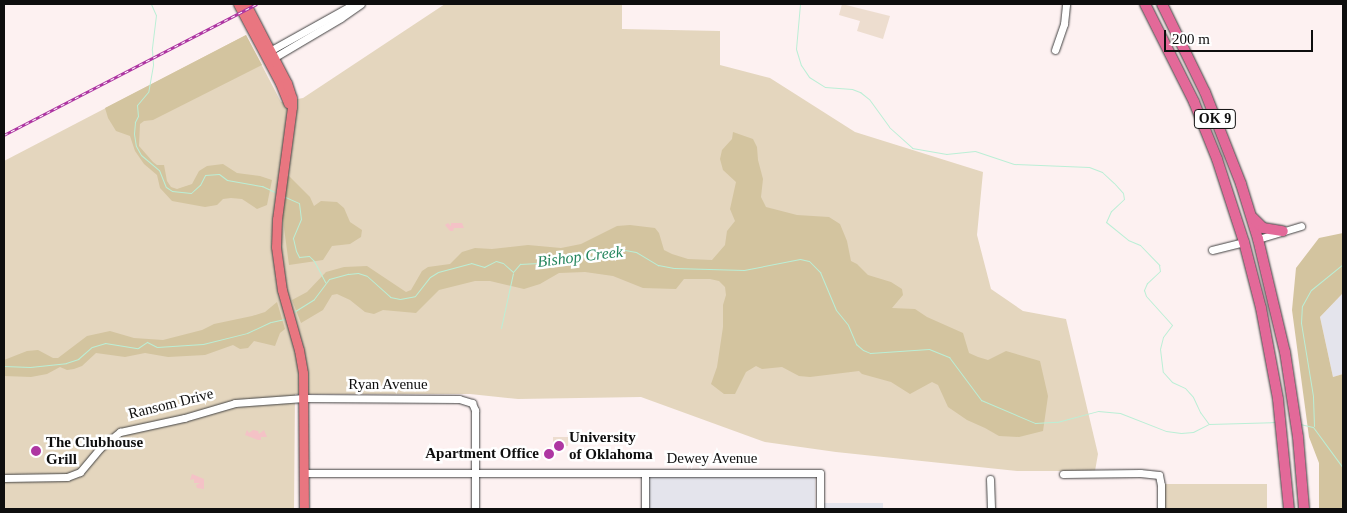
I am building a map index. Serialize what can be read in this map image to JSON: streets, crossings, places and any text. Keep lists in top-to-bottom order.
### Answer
{
  "streets": {
    "highway": ["OK 9"],
    "street": ["Ryan Avenue", "Ransom Drive", "Dewey Avenue"]
  },
  "crossings": [
    ["Ryan Avenue", "Ransom Drive"],
    ["Ryan Avenue", "Dewey Avenue"]
  ],
  "water": ["Bishop Creek"],
  "places": ["University of Oklahoma", "The Clubhouse Grill", "Apartment Office"],
  "scale_bar": "200 m"
}
